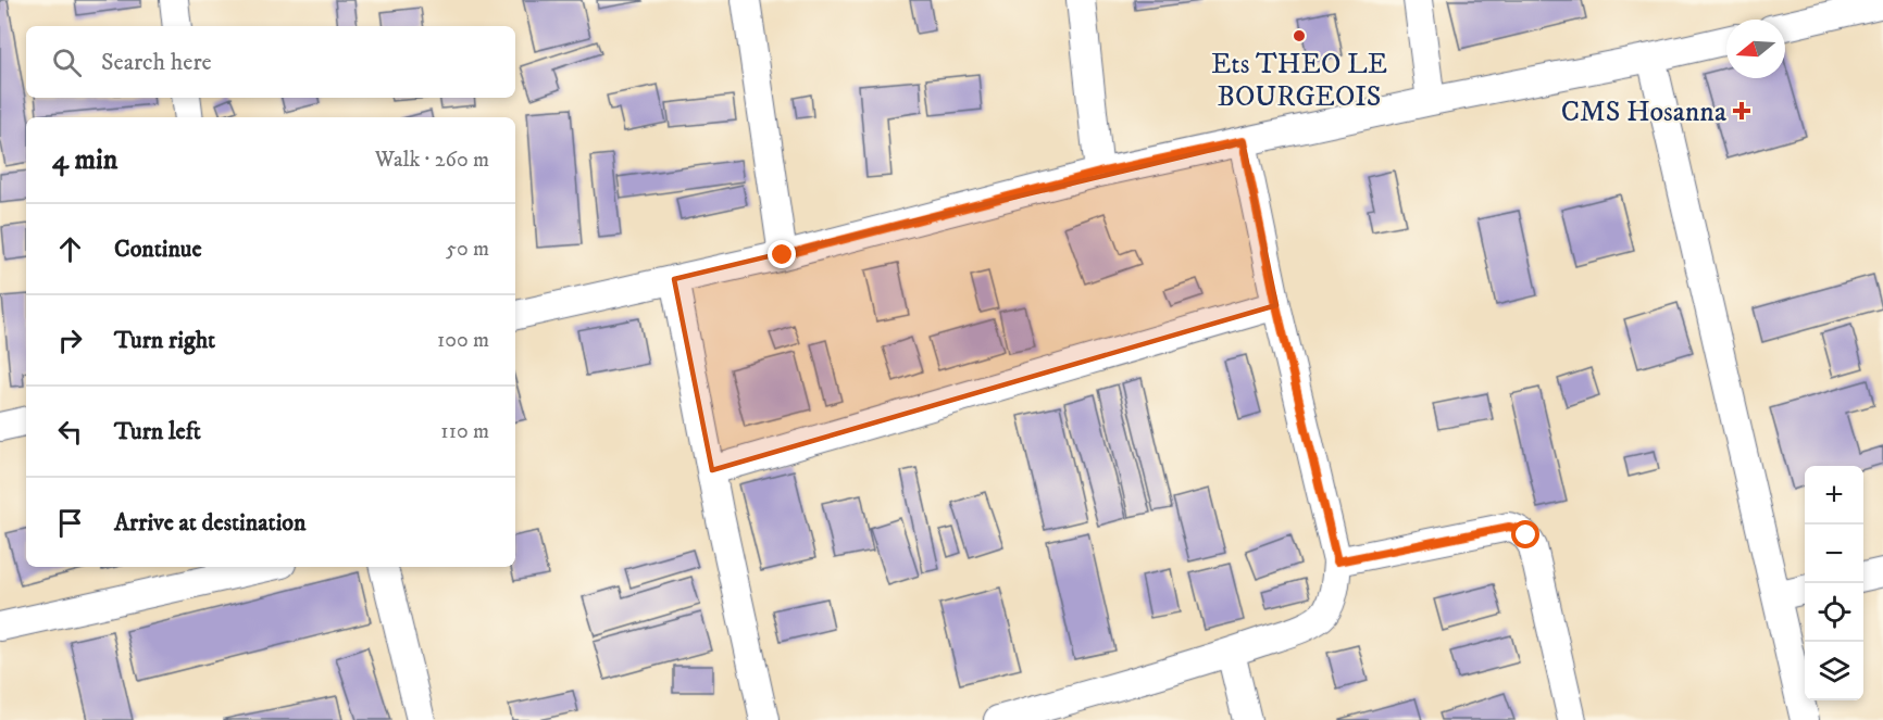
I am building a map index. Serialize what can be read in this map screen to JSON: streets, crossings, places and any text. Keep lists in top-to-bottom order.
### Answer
{
  "places": {
    "other": ["Ets THEO LE BOURGEOIS"],
    "health": ["CMS Hosanna"]
  },
  "north": "left",
  "page": {
    "search": "Search here",
    "heading": ["4 min", "Walk · 260 m"],
    "list": [
      ["Continue", "50 m"],
      ["Turn right", "100 m"],
      ["Turn left", "110 m"],
      "Arrive at destination"
    ],
    "map_buttons": ["+", "−"]
  }
}
